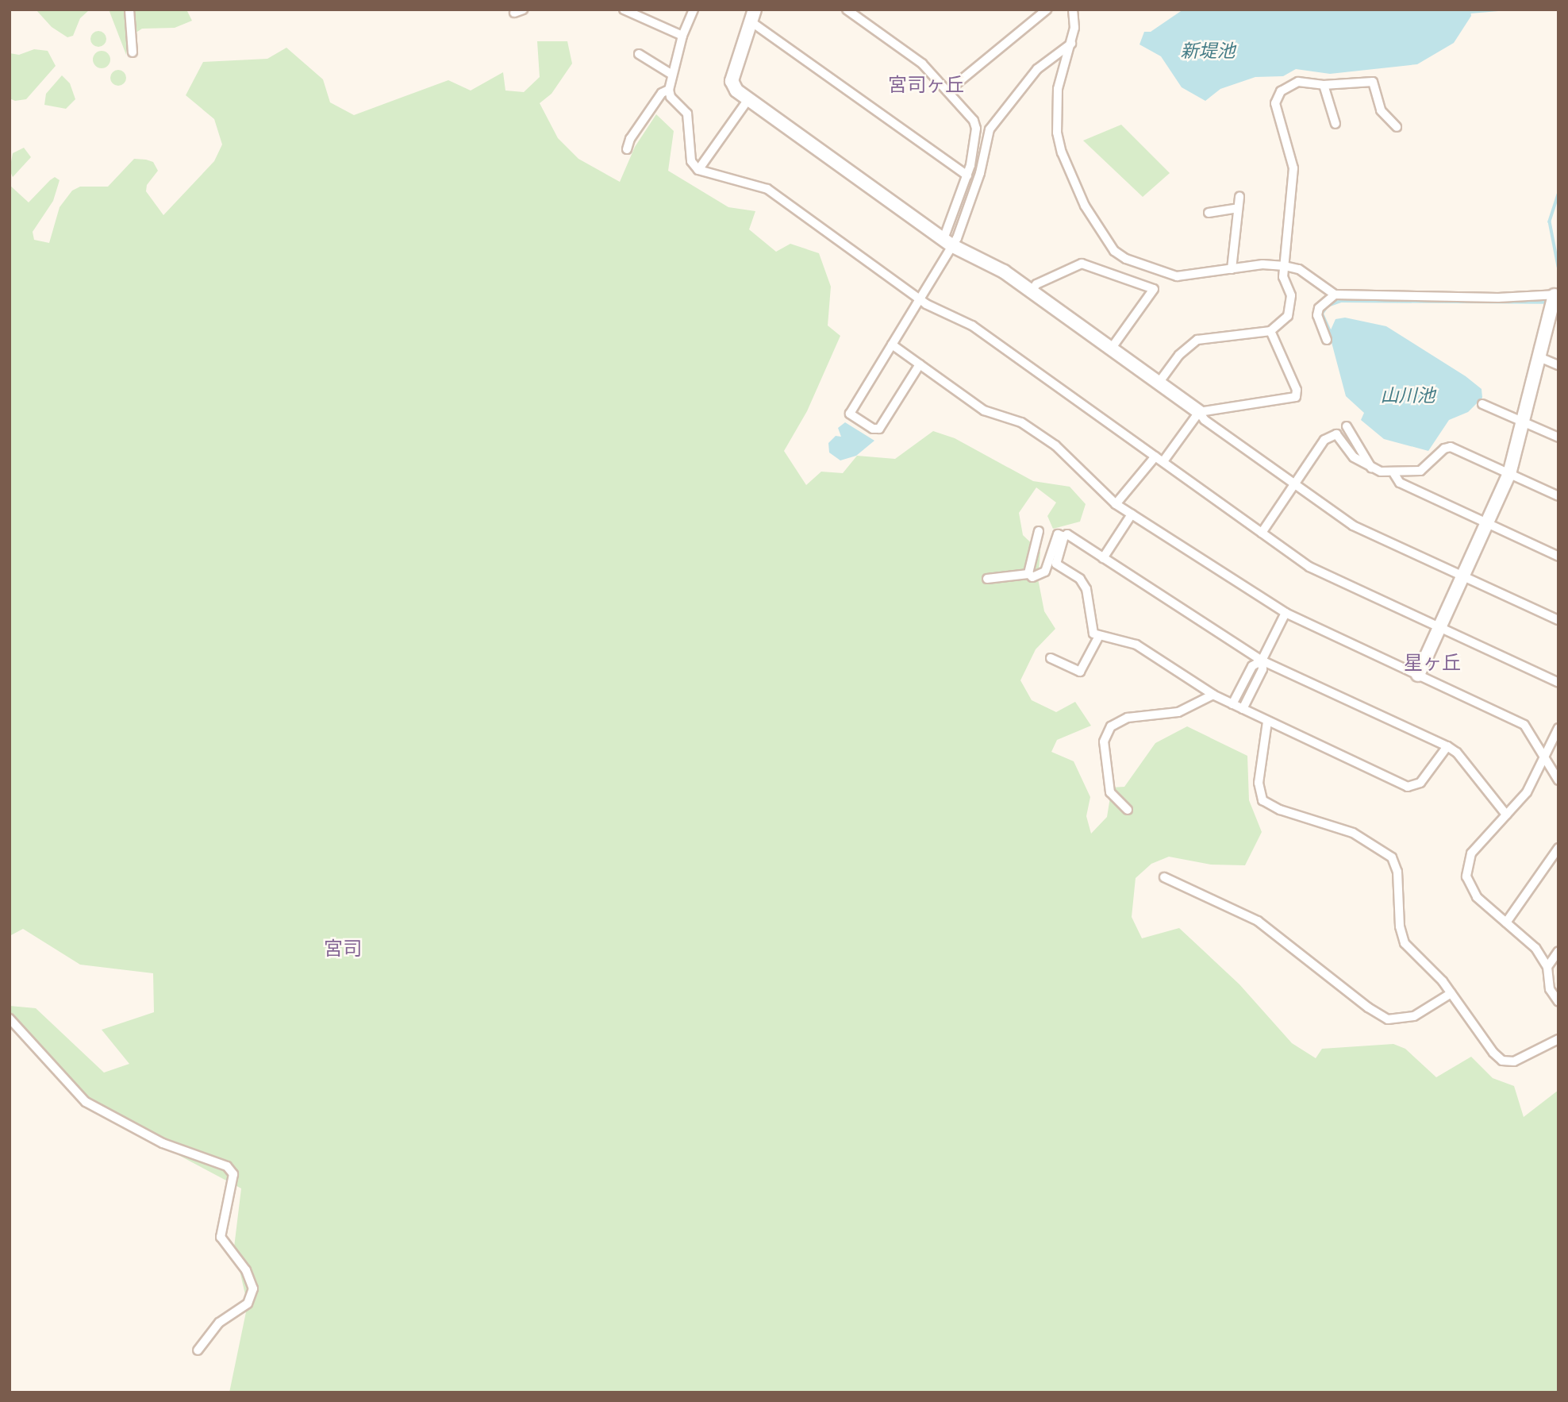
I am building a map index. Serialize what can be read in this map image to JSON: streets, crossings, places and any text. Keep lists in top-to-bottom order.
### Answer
{
  "districts": ["宮司ヶ丘", "星ヶ丘", "宮司"],
  "water": ["新堤池", "山川池"]
}
